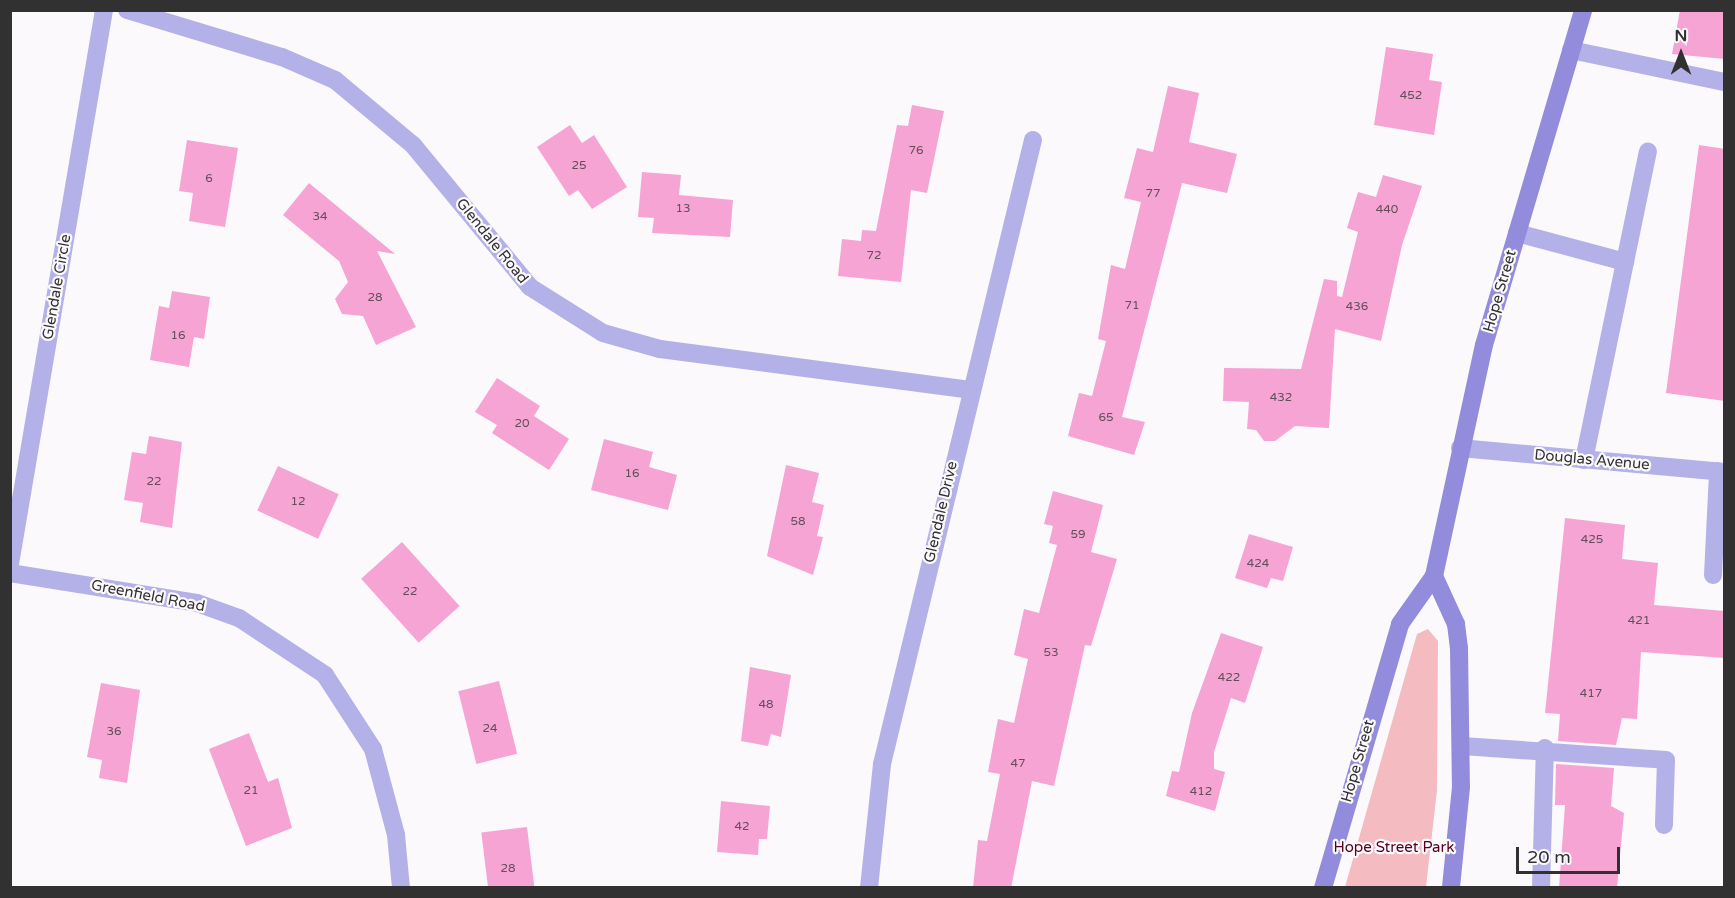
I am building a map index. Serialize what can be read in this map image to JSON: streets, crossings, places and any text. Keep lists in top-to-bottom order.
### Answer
{
  "streets": {
    "main road": ["Hope Street"],
    "street": [
      "Glendale Road",
      "Glendale Circle",
      "Douglas Avenue",
      "Glendale Drive",
      "Greenfield Road"
    ]
  },
  "crossings": [
    ["Glendale Road", "Glendale Drive"],
    ["Hope Street", "Douglas Avenue"]
  ],
  "parks": ["Hope Street Park"],
  "house_numbers": [
    "452",
    "76",
    "25",
    "6",
    "77",
    "13",
    "440",
    "34",
    "72",
    "28",
    "71",
    "436",
    "16",
    "432",
    "65",
    "20",
    "16",
    "22",
    "12",
    "58",
    "59",
    "425",
    "424",
    "22",
    "421",
    "53",
    "422",
    "417",
    "48",
    "24",
    "36",
    "47",
    "21",
    "412",
    "42",
    "28"
  ],
  "scale_bar": "20 m",
  "north": "top"
}
